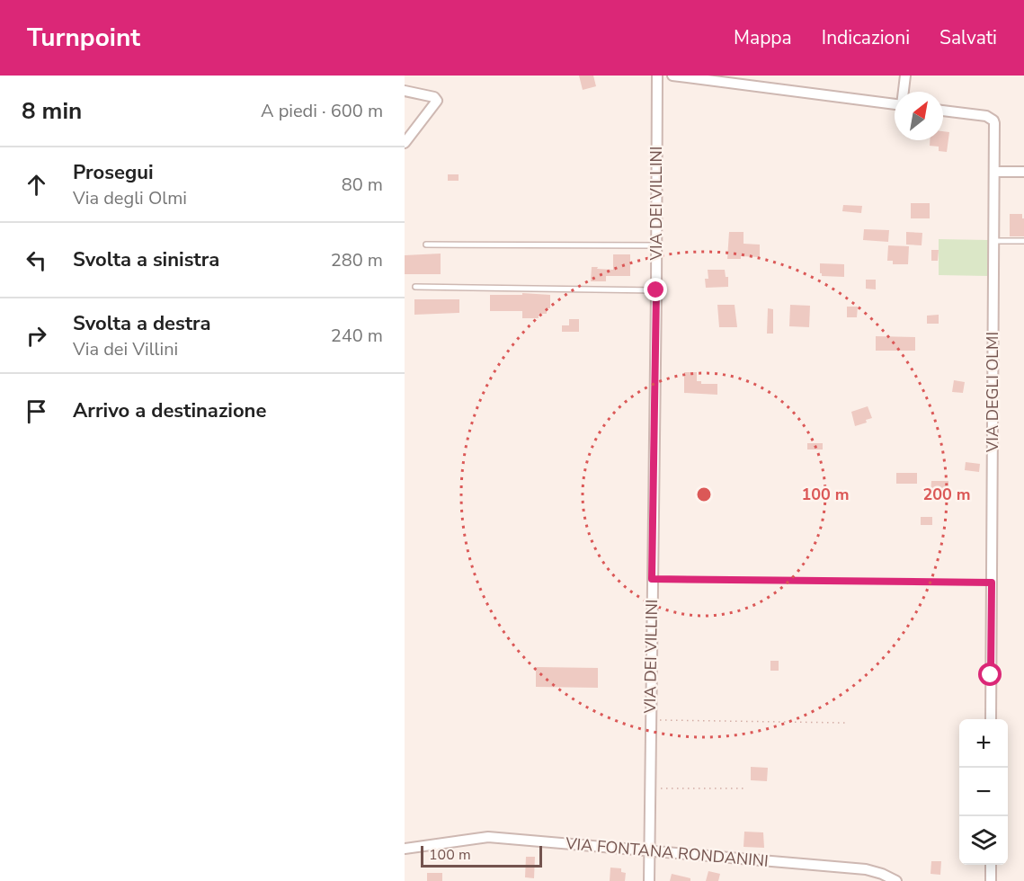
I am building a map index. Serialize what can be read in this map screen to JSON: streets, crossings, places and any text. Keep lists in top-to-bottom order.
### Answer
{
  "streets": {
    "street": ["VIA DEI VILLINI", "VIA DEGLI OLMI", "VIA FONTANA RONDANINI"]
  },
  "crossings": [
    ["VIA DEI VILLINI", "VIA FONTANA RONDANINI"]
  ],
  "scale_bar": "100 m",
  "north": "top right",
  "page": {
    "header": "Turnpoint",
    "nav": ["Mappa", "Indicazioni", "Salvati"],
    "heading": ["8 min", "A piedi · 600 m"],
    "list": [
      ["Prosegui", "Via degli Olmi", "80 m"],
      ["Svolta a sinistra", "280 m"],
      ["Svolta a destra", "Via dei Villini", "240 m"],
      "Arrivo a destinazione"
    ],
    "map_buttons": ["+", "−"],
    "scale": "100 m"
  },
  "rings": ["100 m", "200 m"]
}
